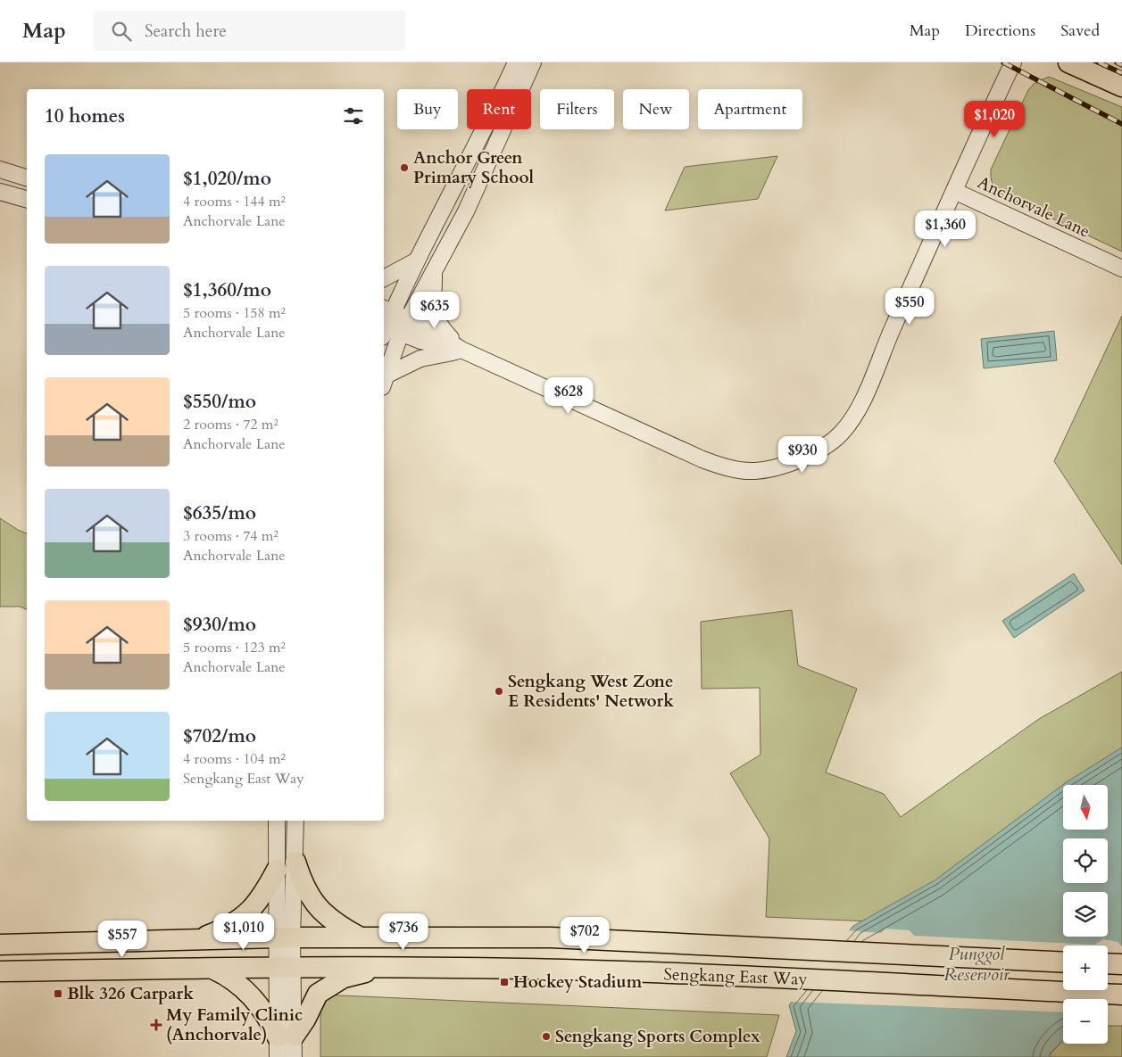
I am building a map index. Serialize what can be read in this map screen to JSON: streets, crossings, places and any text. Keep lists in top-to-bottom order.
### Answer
{
  "streets": {
    "main road": ["Sengkang East Way"],
    "street": ["Anchorvale Lane"]
  },
  "water": ["Punggol Reservoir"],
  "places": {
    "other": ["Anchor Green Primary School", "Sengkang West Zone E Residents' Network", "Sengkang Sports Complex"],
    "transit": ["Hockey Stadium", "Blk 326 Carpark"],
    "health": ["My Family Clinic (Anchorvale)"]
  },
  "north": "bottom",
  "page": {
    "header": "Map",
    "search": "Search here",
    "nav": ["Map", "Directions", "Saved"],
    "chip": [
      "Buy",
      "Rent",
      "Filters",
      "New",
      "Apartment"
    ],
    "heading": "10 homes",
    "price": [
      "$1,020",
      "$1,360",
      "$550",
      "$635",
      "$628",
      "$930",
      "$1,010",
      "$736",
      "$702",
      "$557"
    ],
    "list": [
      {
        "name": "$1,020/mo",
        "note": "4 rooms · 144 m² · Anchorvale Lane"
      },
      {
        "name": "$1,360/mo",
        "note": "5 rooms · 158 m² · Anchorvale Lane"
      },
      {
        "name": "$550/mo",
        "note": "2 rooms · 72 m² · Anchorvale Lane"
      },
      {
        "name": "$635/mo",
        "note": "3 rooms · 74 m² · Anchorvale Lane"
      },
      {
        "name": "$930/mo",
        "note": "5 rooms · 123 m² · Anchorvale Lane"
      },
      {
        "name": "$702/mo",
        "note": "4 rooms · 104 m² · Sengkang East Way"
      }
    ],
    "map_buttons": ["+", "−"]
  }
}
